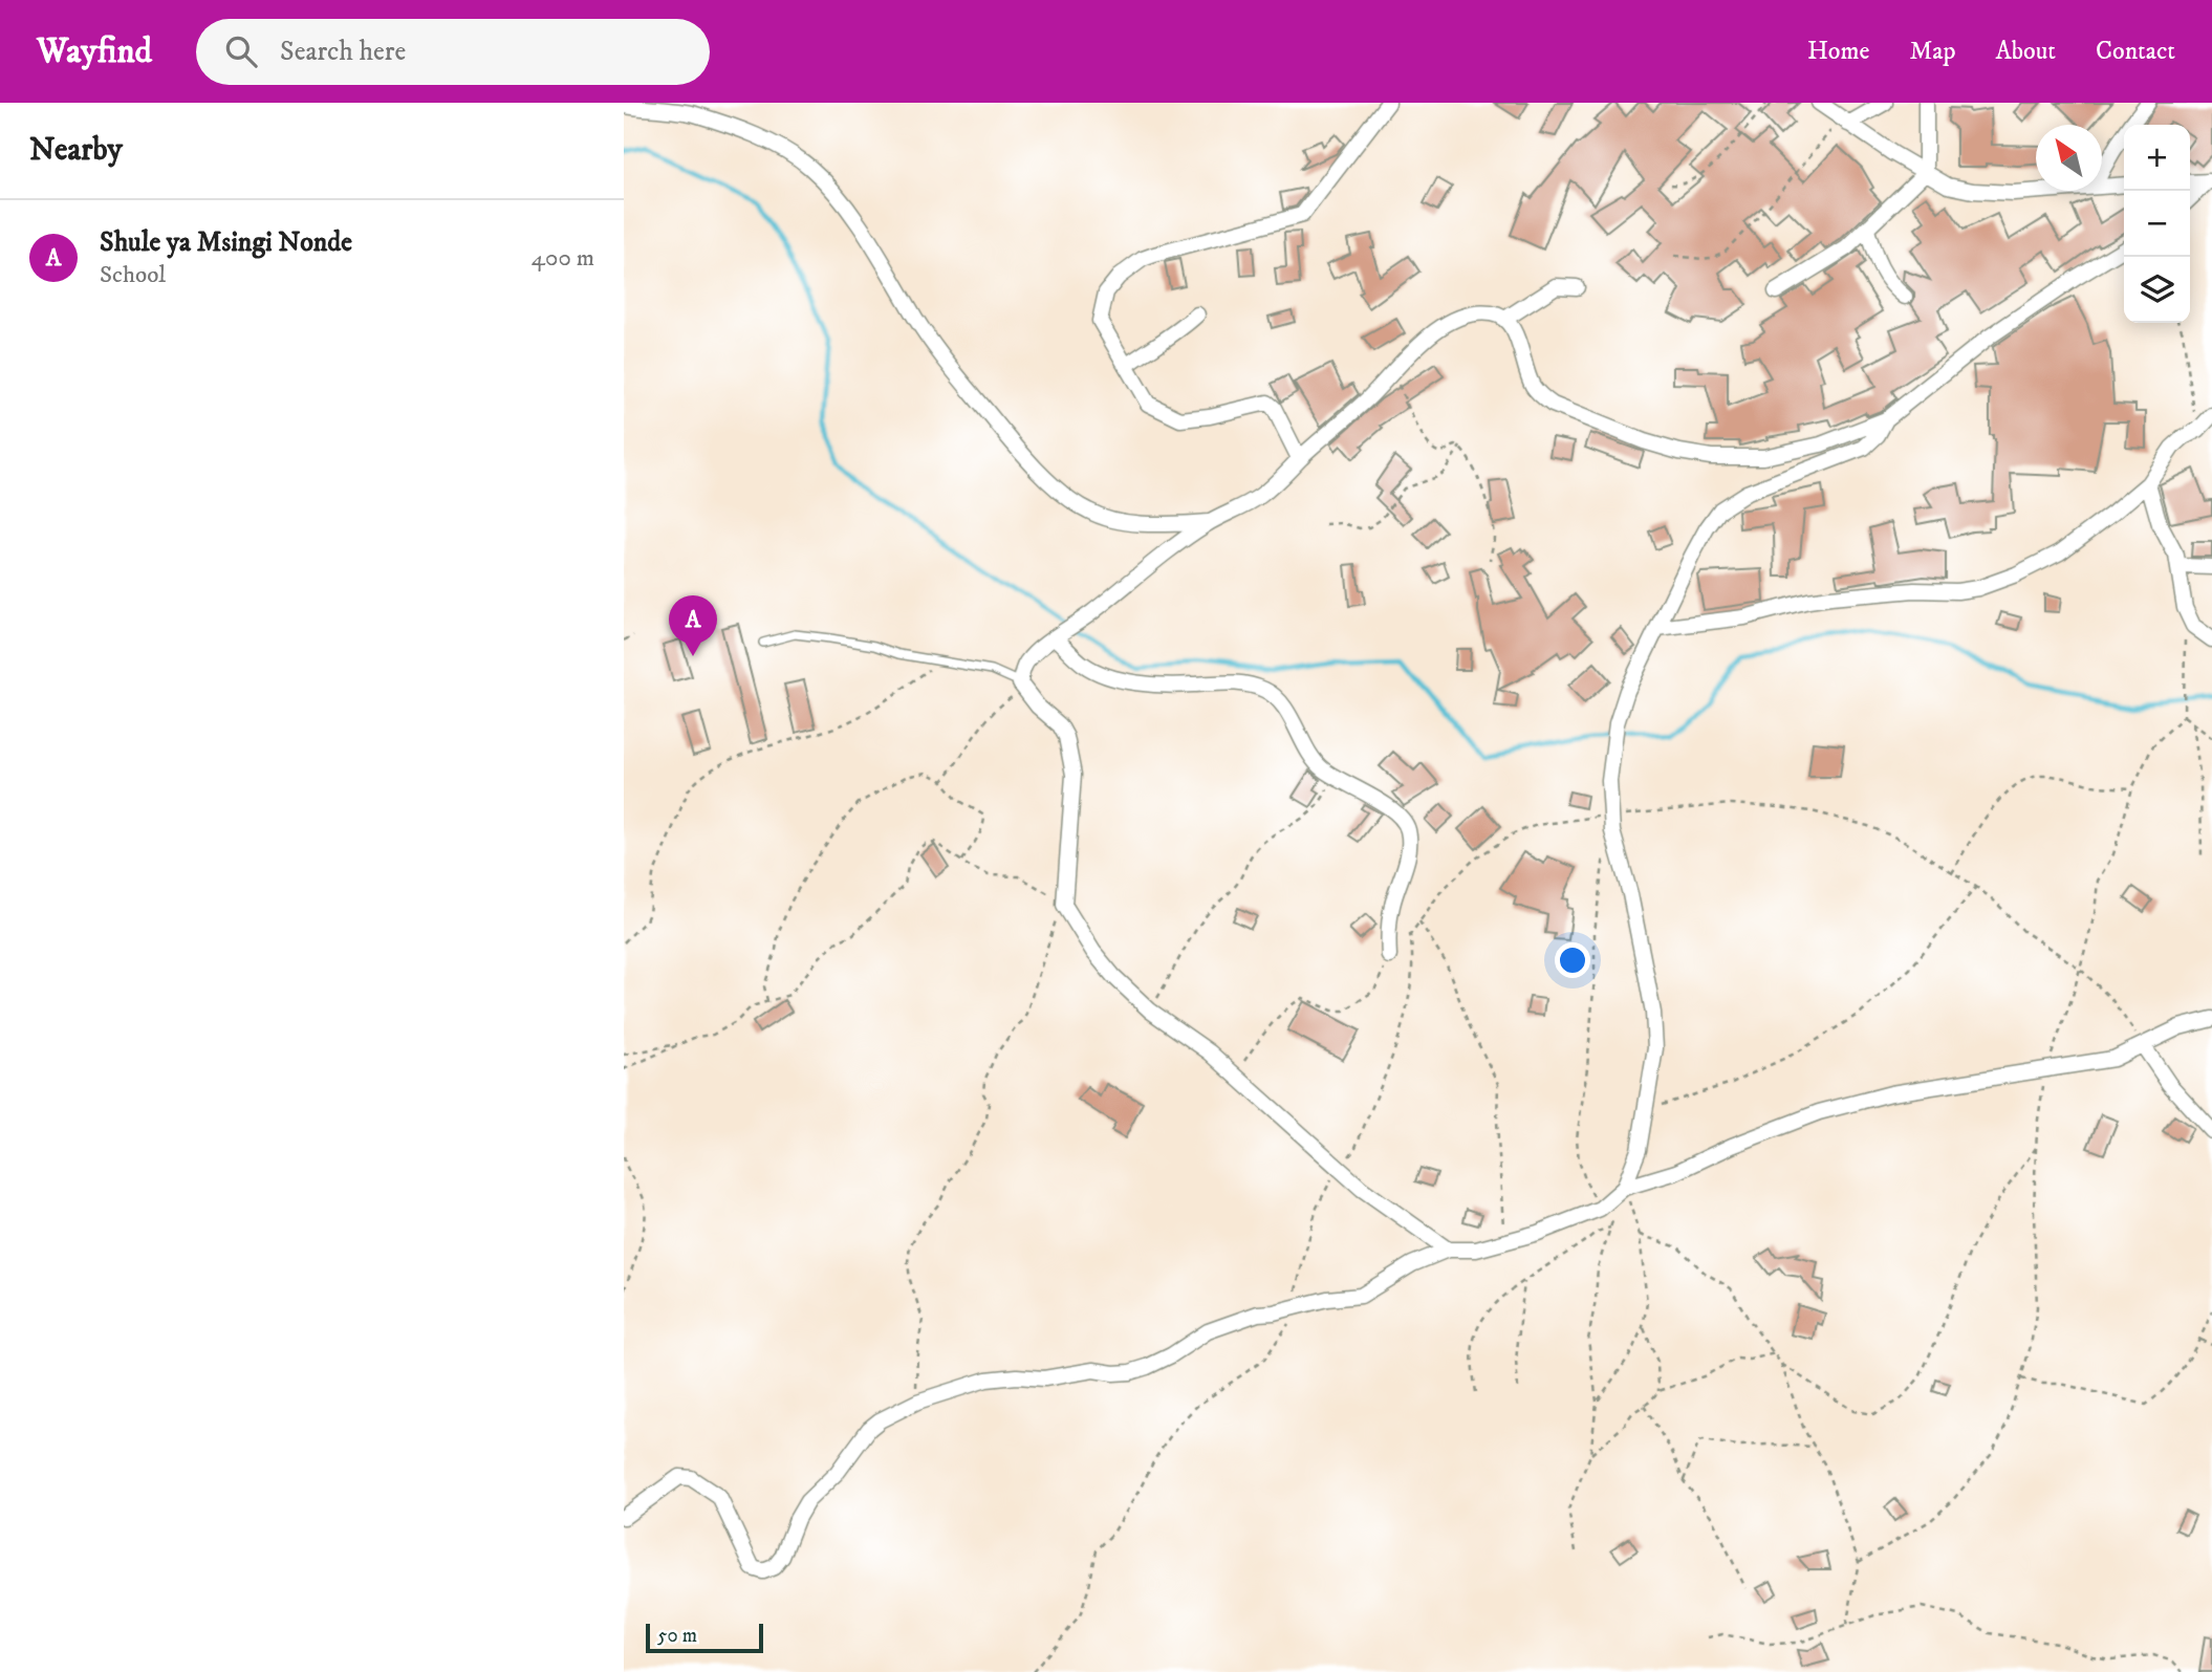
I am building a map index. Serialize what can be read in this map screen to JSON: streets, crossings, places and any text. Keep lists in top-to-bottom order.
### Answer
{
  "scale_bar": "50 m",
  "north": "top left",
  "page": {
    "header": "Wayfind",
    "search": "Search here",
    "nav": [
      "Home",
      "Map",
      "About",
      "Contact"
    ],
    "heading": "Nearby",
    "map_buttons": ["+", "−"],
    "list": [
      {
        "mark": "A",
        "name": "Shule ya Msingi Nonde",
        "note": "School",
        "value": "400 m"
      }
    ],
    "pins": "A",
    "scale": "50 m"
  }
}
